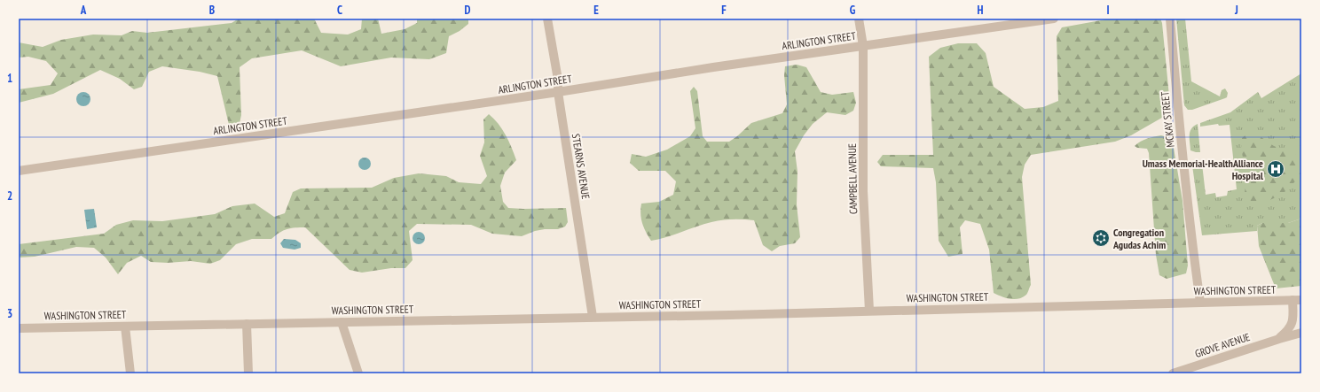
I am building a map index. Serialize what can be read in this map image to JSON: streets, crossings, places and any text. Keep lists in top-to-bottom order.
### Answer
{
  "streets": {
    "street": [
      "ARLINGTON STREET",
      "MCKAY STREET",
      "STEARNS AVENUE",
      "CAMPBELL AVENUE",
      "WASHINGTON STREET",
      "GROVE AVENUE"
    ]
  },
  "crossings": [
    ["ARLINGTON STREET", "STEARNS AVENUE"],
    ["ARLINGTON STREET", "CAMPBELL AVENUE"],
    ["MCKAY STREET", "WASHINGTON STREET"],
    ["STEARNS AVENUE", "WASHINGTON STREET"],
    ["CAMPBELL AVENUE", "WASHINGTON STREET"]
  ],
  "places": {
    "hospital": ["Umass Memorial-HealthAlliance Hospital"],
    "synagogue": ["Congregation Agudas Achim"]
  },
  "grid": {
    "columns": [
      "A",
      "B",
      "C",
      "D",
      "E",
      "F",
      "G",
      "H",
      "I",
      "J"
    ],
    "rows": ["1", "2", "3"]
  }
}
